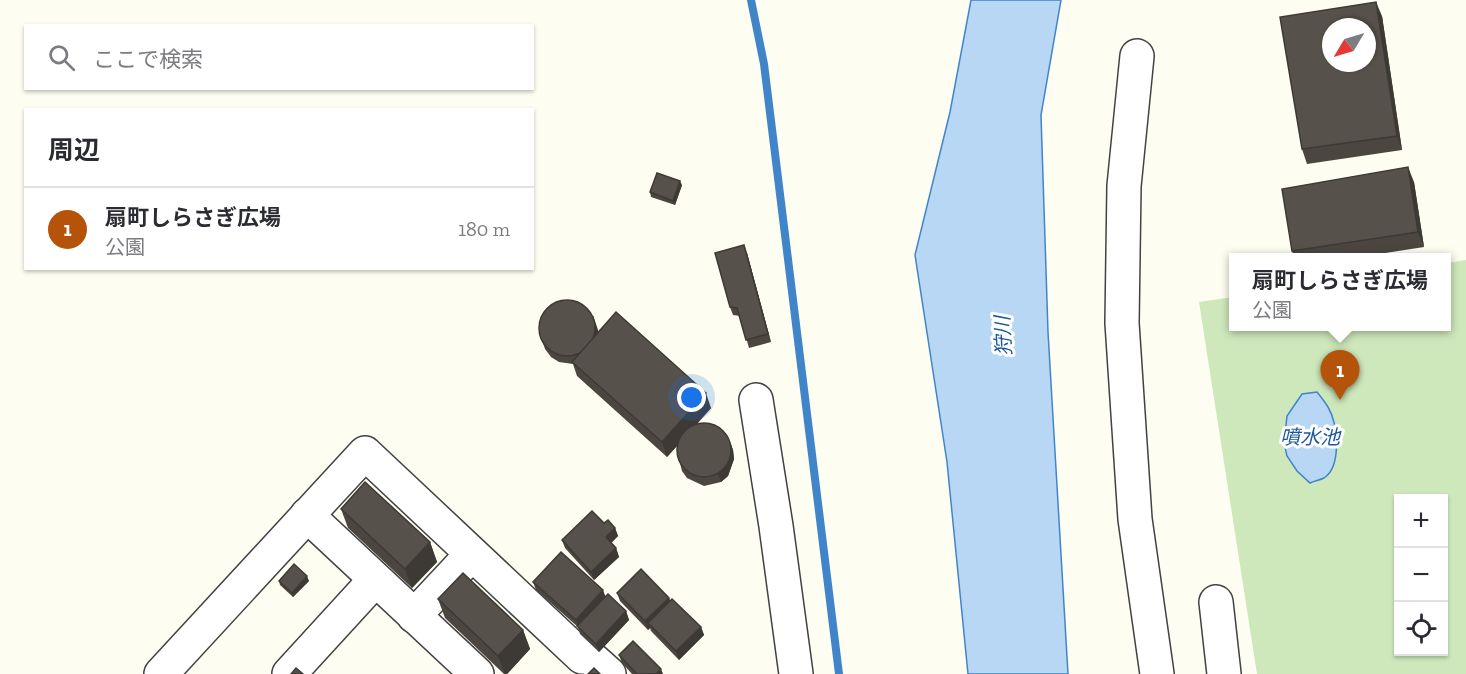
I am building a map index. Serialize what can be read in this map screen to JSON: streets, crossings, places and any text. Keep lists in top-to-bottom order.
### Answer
{
  "water": ["狩川", "噴水池"],
  "north": "bottom left",
  "page": {
    "search": "ここで検索",
    "heading": "周辺",
    "list": [
      {
        "mark": "1",
        "name": "扇町しらさぎ広場",
        "note": "公園",
        "value": "180 m"
      }
    ],
    "popup": ["扇町しらさぎ広場", "公園"],
    "pins": "1",
    "map_buttons": ["+", "−"]
  }
}
